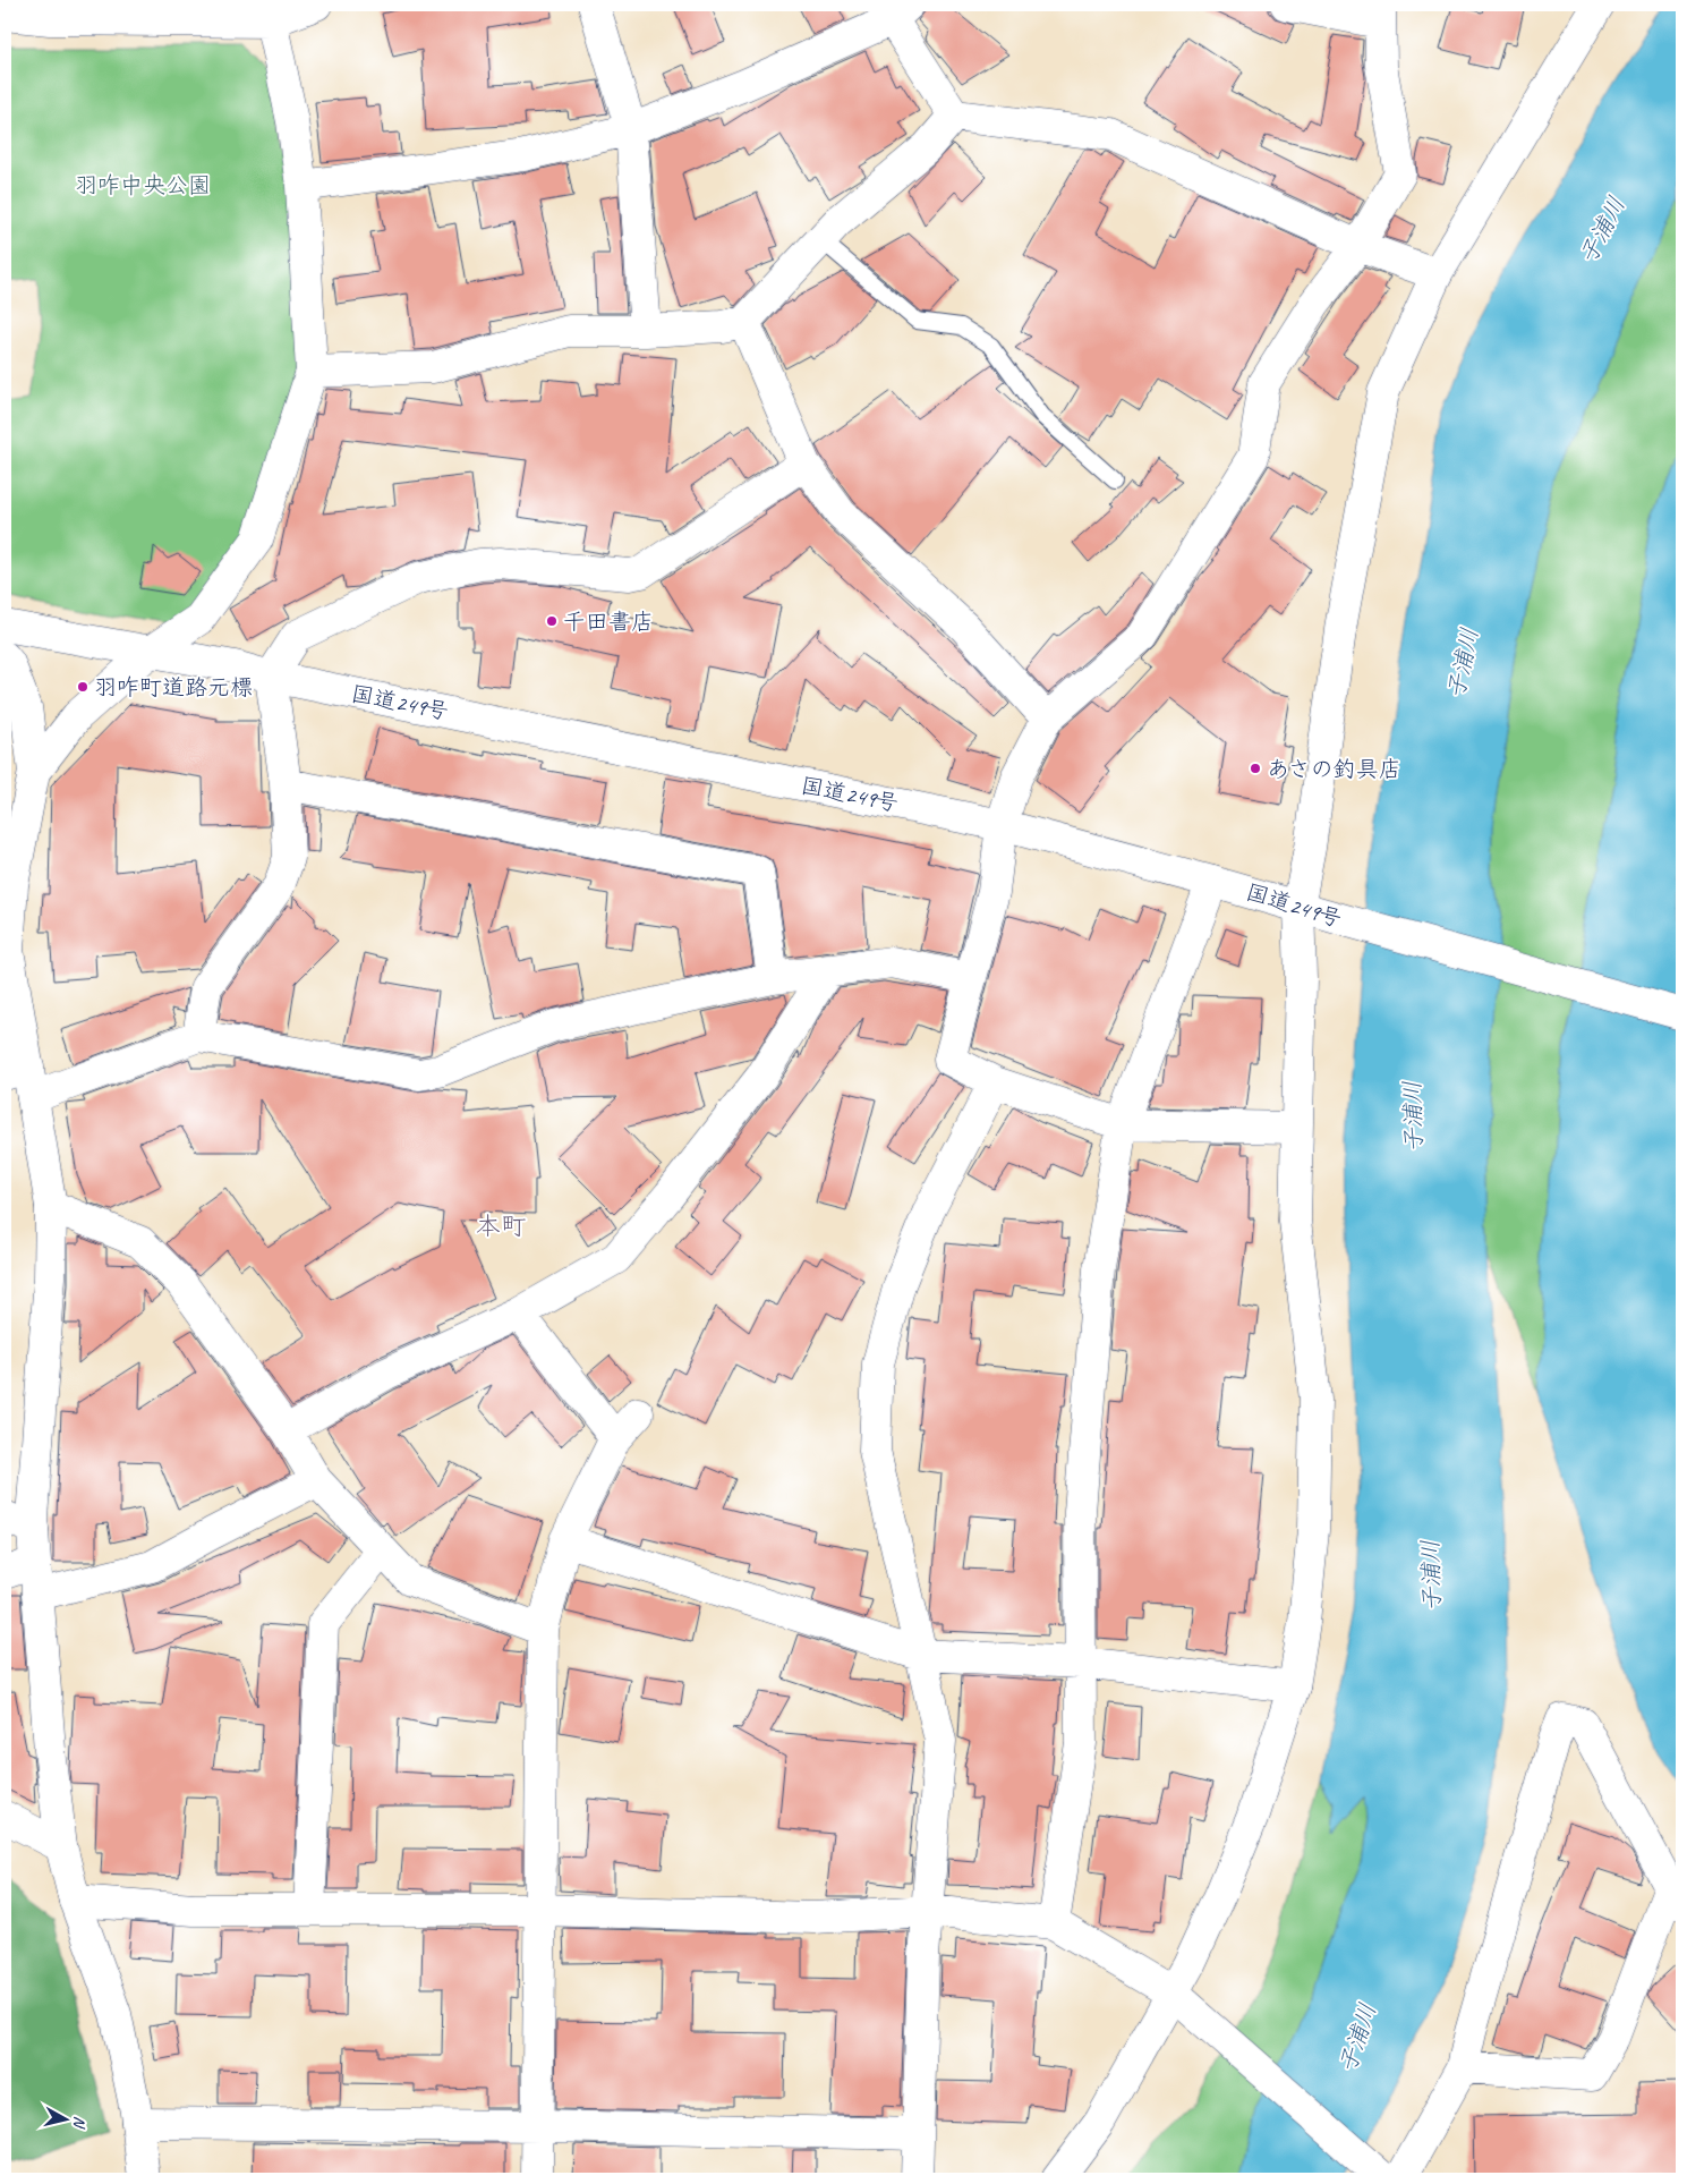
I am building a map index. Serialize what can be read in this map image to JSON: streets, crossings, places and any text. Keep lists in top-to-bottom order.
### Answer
{
  "streets": {
    "main road": ["国道249号"]
  },
  "districts": ["本町"],
  "water": ["子浦川"],
  "parks": ["羽咋中央公園"],
  "places": ["千田書店", "羽咋町道路元標", "あさの釣具店"],
  "north": "right"
}
